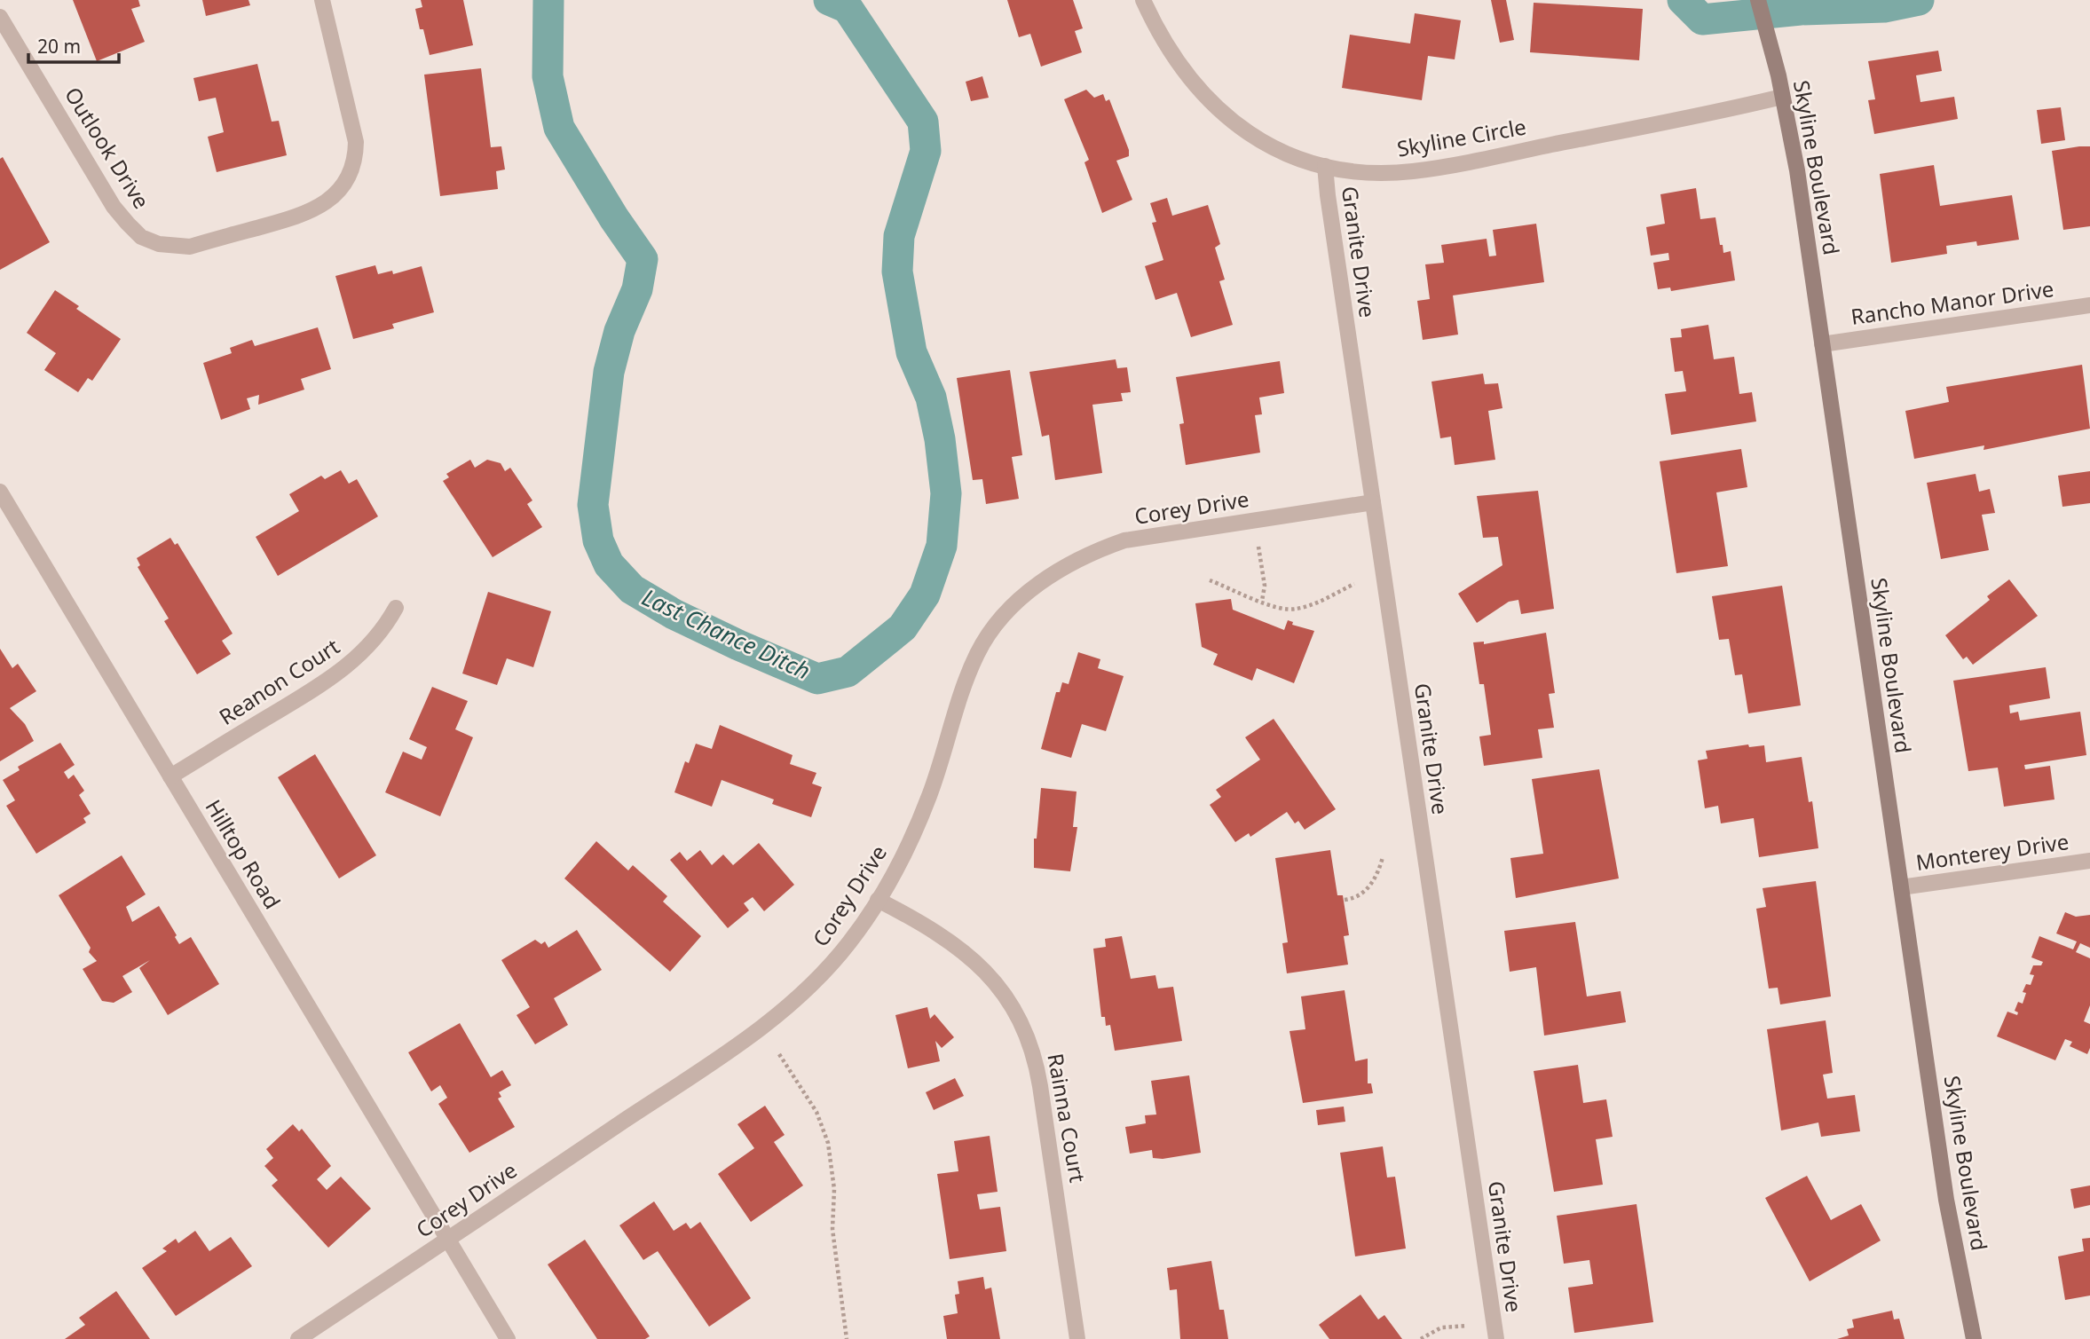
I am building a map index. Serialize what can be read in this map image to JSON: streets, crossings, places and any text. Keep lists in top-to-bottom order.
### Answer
{
  "streets": {
    "street": [
      "Skyline Circle",
      "Outlook Drive",
      "Skyline Boulevard",
      "Granite Drive",
      "Rancho Manor Drive",
      "Corey Drive",
      "Reanon Court",
      "Monterey Drive",
      "Hilltop Road",
      "Rainna Court"
    ]
  },
  "crossings": [
    ["Skyline Circle", "Skyline Boulevard"],
    ["Skyline Circle", "Granite Drive"],
    ["Skyline Boulevard", "Rancho Manor Drive"],
    ["Skyline Boulevard", "Monterey Drive"],
    ["Granite Drive", "Corey Drive"],
    ["Corey Drive", "Hilltop Road"],
    ["Corey Drive", "Rainna Court"],
    ["Reanon Court", "Hilltop Road"]
  ],
  "water": ["Last Chance Ditch"],
  "scale_bar": "20 m"
}
